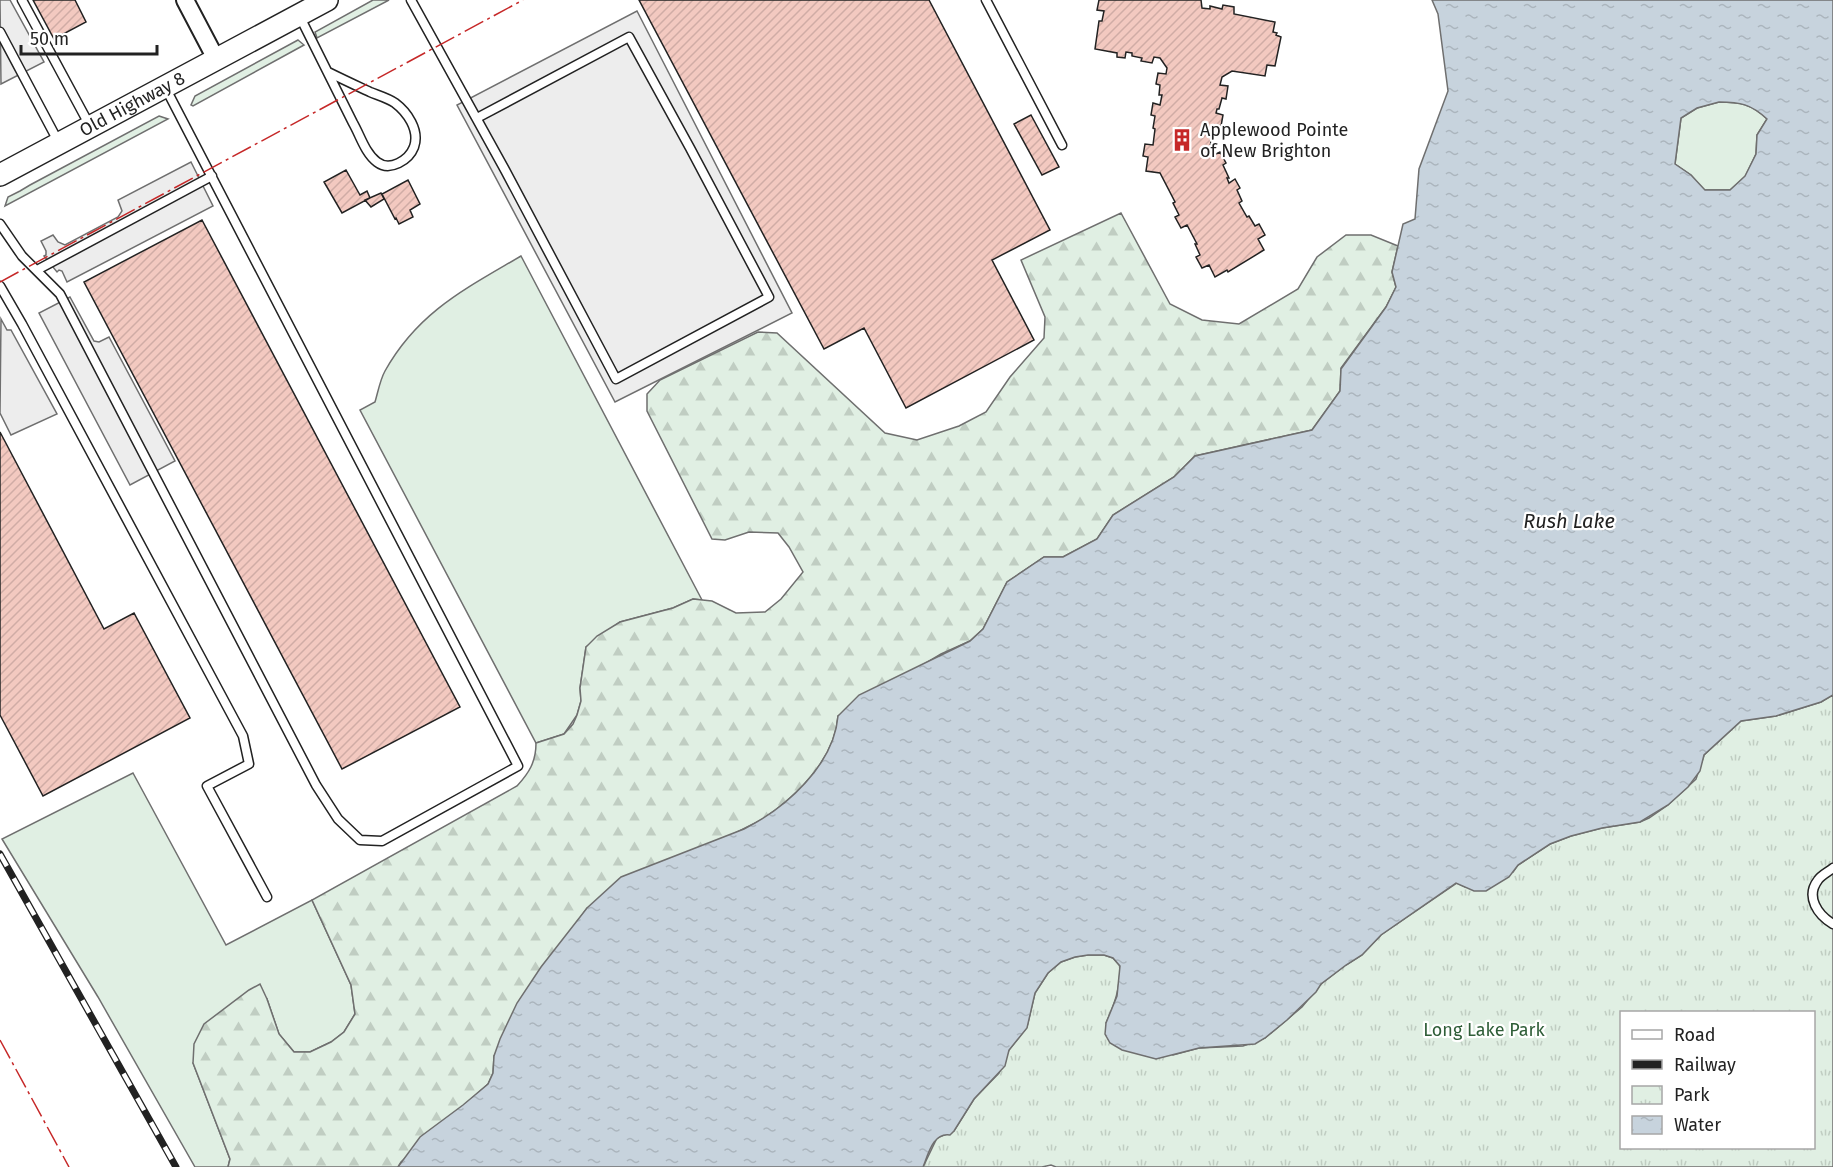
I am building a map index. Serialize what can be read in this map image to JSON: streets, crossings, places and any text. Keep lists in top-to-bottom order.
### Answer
{
  "streets": {
    "street": ["Old Highway 8"]
  },
  "water": ["Rush Lake"],
  "parks": ["Long Lake Park"],
  "places": {
    "building": ["Applewood Pointe of New Brighton"]
  },
  "legend": [
    "Road",
    "Railway",
    "Park",
    "Water"
  ],
  "scale_bar": "50 m"
}
